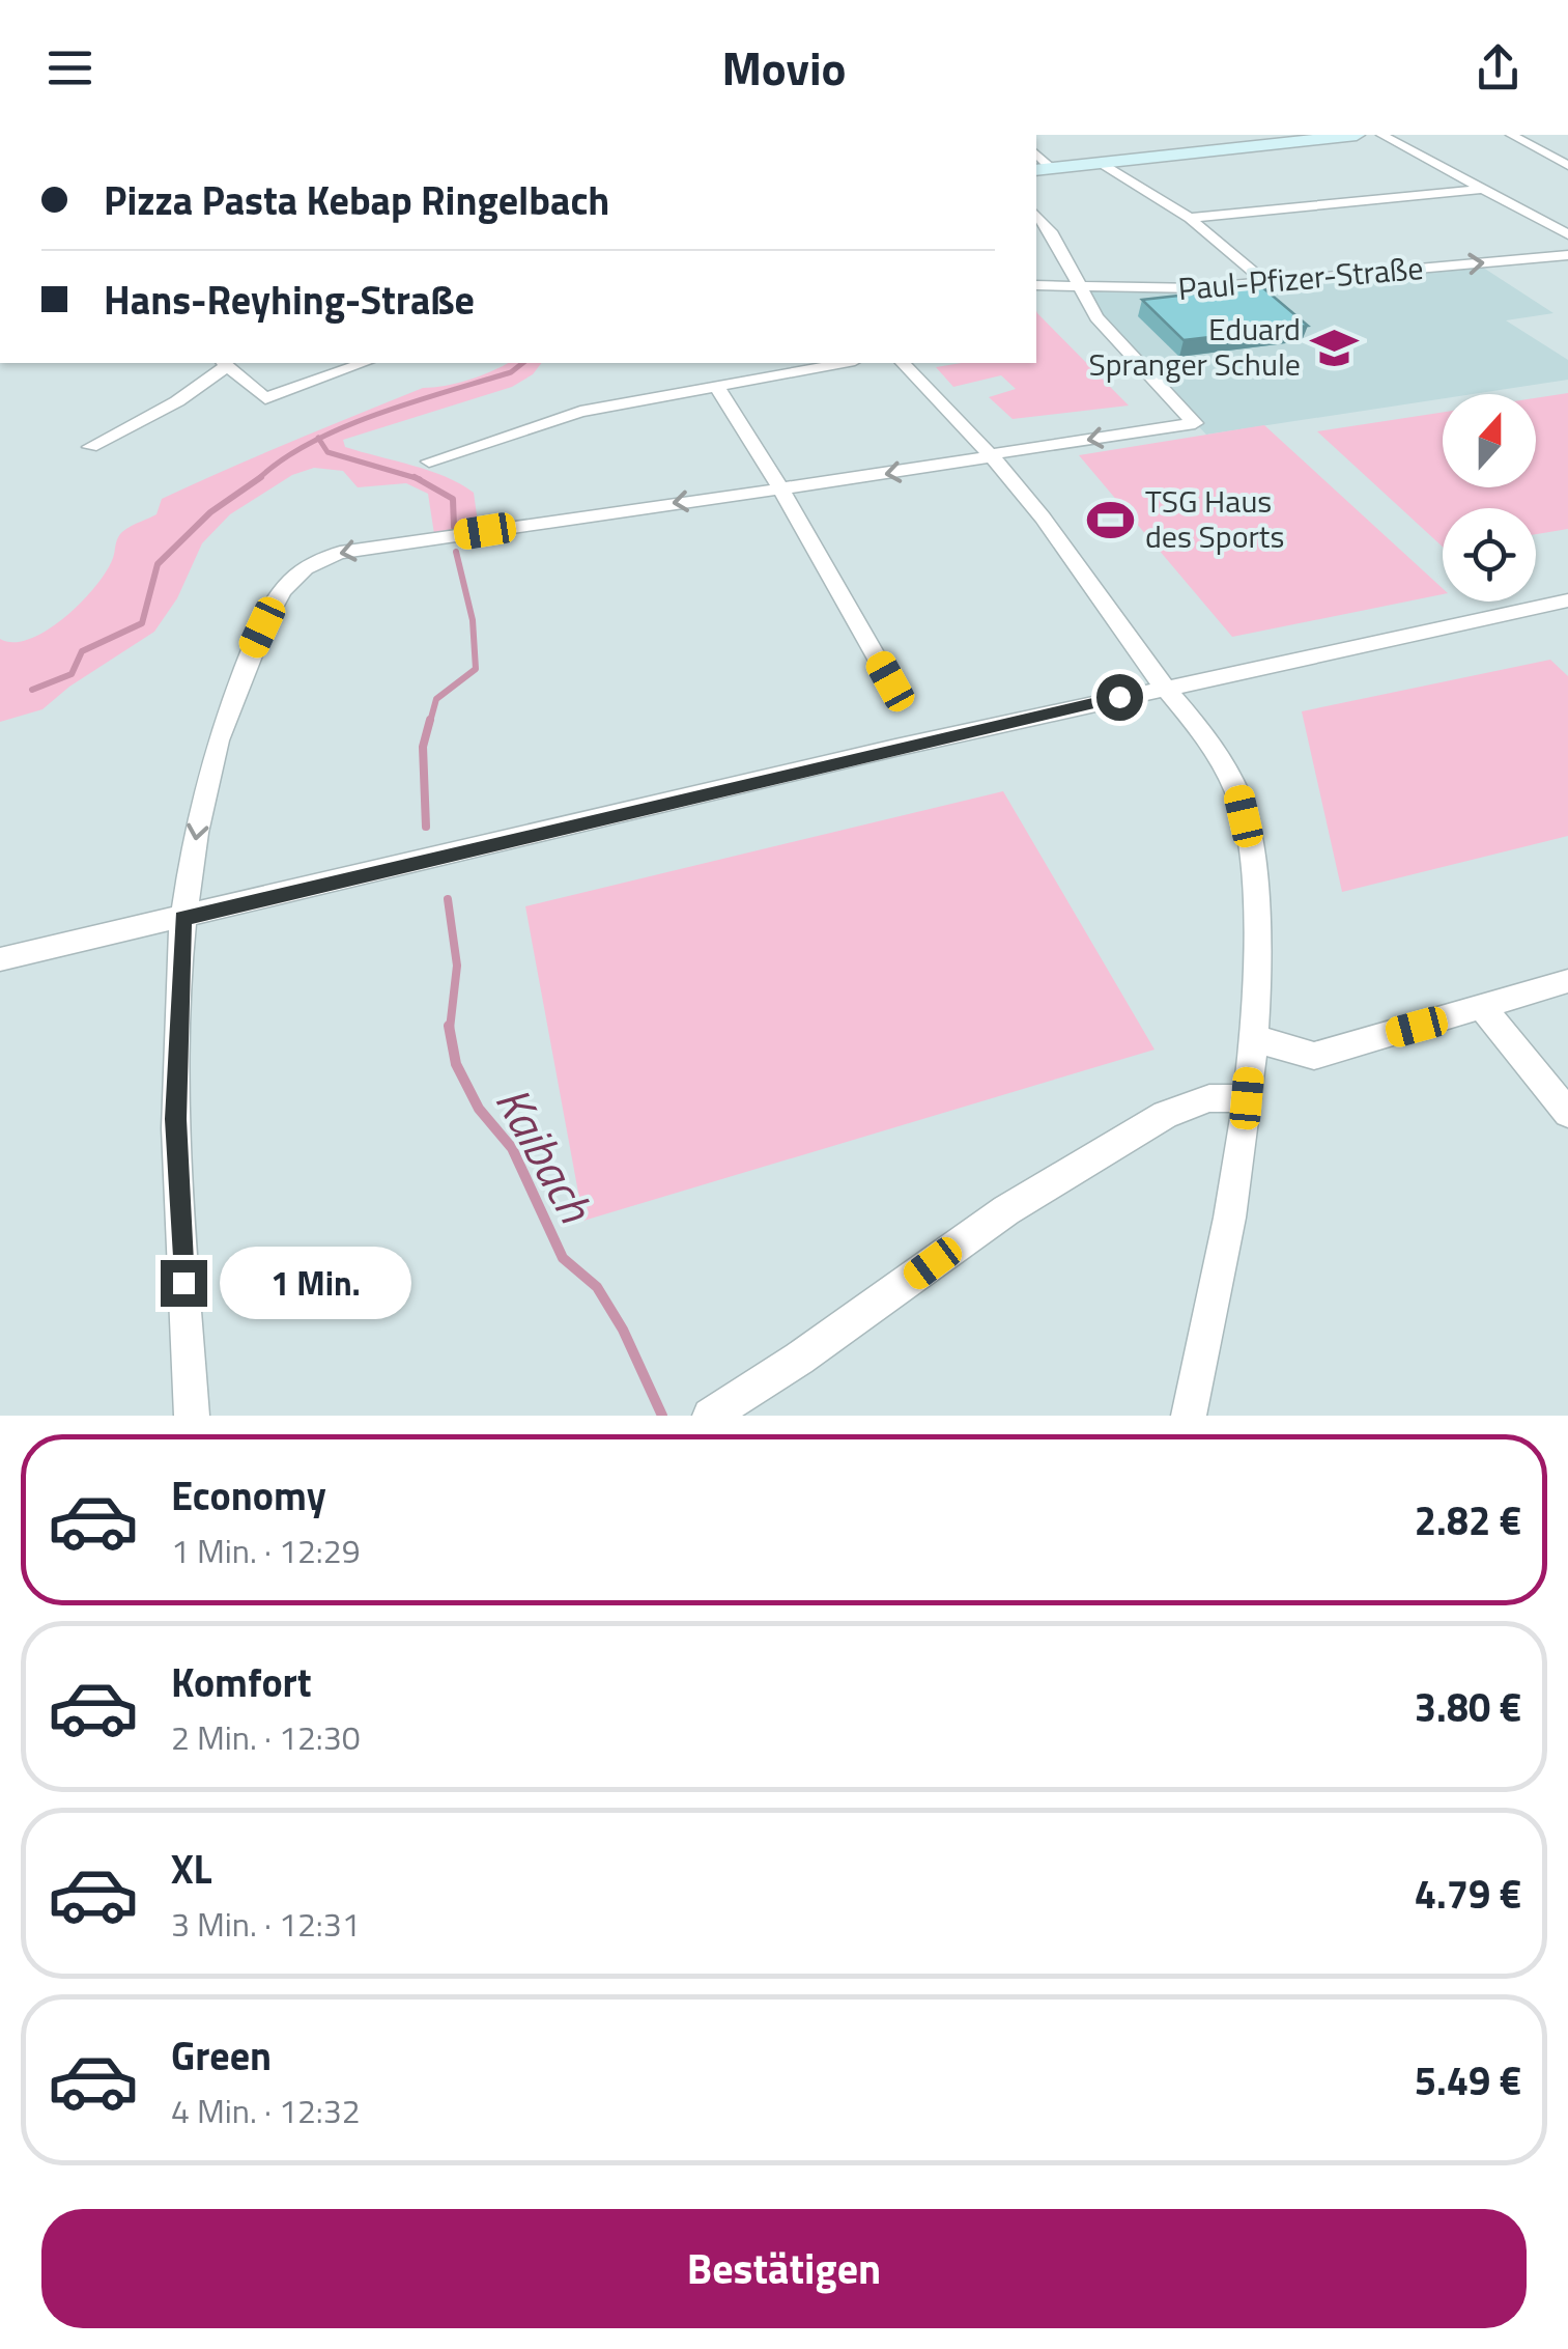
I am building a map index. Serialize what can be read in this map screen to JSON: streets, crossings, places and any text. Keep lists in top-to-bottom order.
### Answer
{
  "streets": {
    "street": ["Paul-Pfizer-Straße"]
  },
  "water": ["Kaibach"],
  "places": {
    "school or university": ["Eduard Spranger Schule"],
    "sports": ["TSG Haus des Sports"]
  },
  "north": "top",
  "page": {
    "header": "Movio",
    "banner": ["Pizza Pasta Kebap Ringelbach", "Hans-Reyhing-Straße"],
    "bubble": "1 Min.",
    "list": [
      {
        "name": "Economy",
        "note": "1 Min. · 12:29",
        "value": "2.82 €"
      },
      {
        "name": "Komfort",
        "note": "2 Min. · 12:30",
        "value": "3.80 €"
      },
      {
        "name": "XL",
        "note": "3 Min. · 12:31",
        "value": "4.79 €"
      },
      {
        "name": "Green",
        "note": "4 Min. · 12:32",
        "value": "5.49 €"
      }
    ],
    "buttons": "Bestätigen"
  }
}
